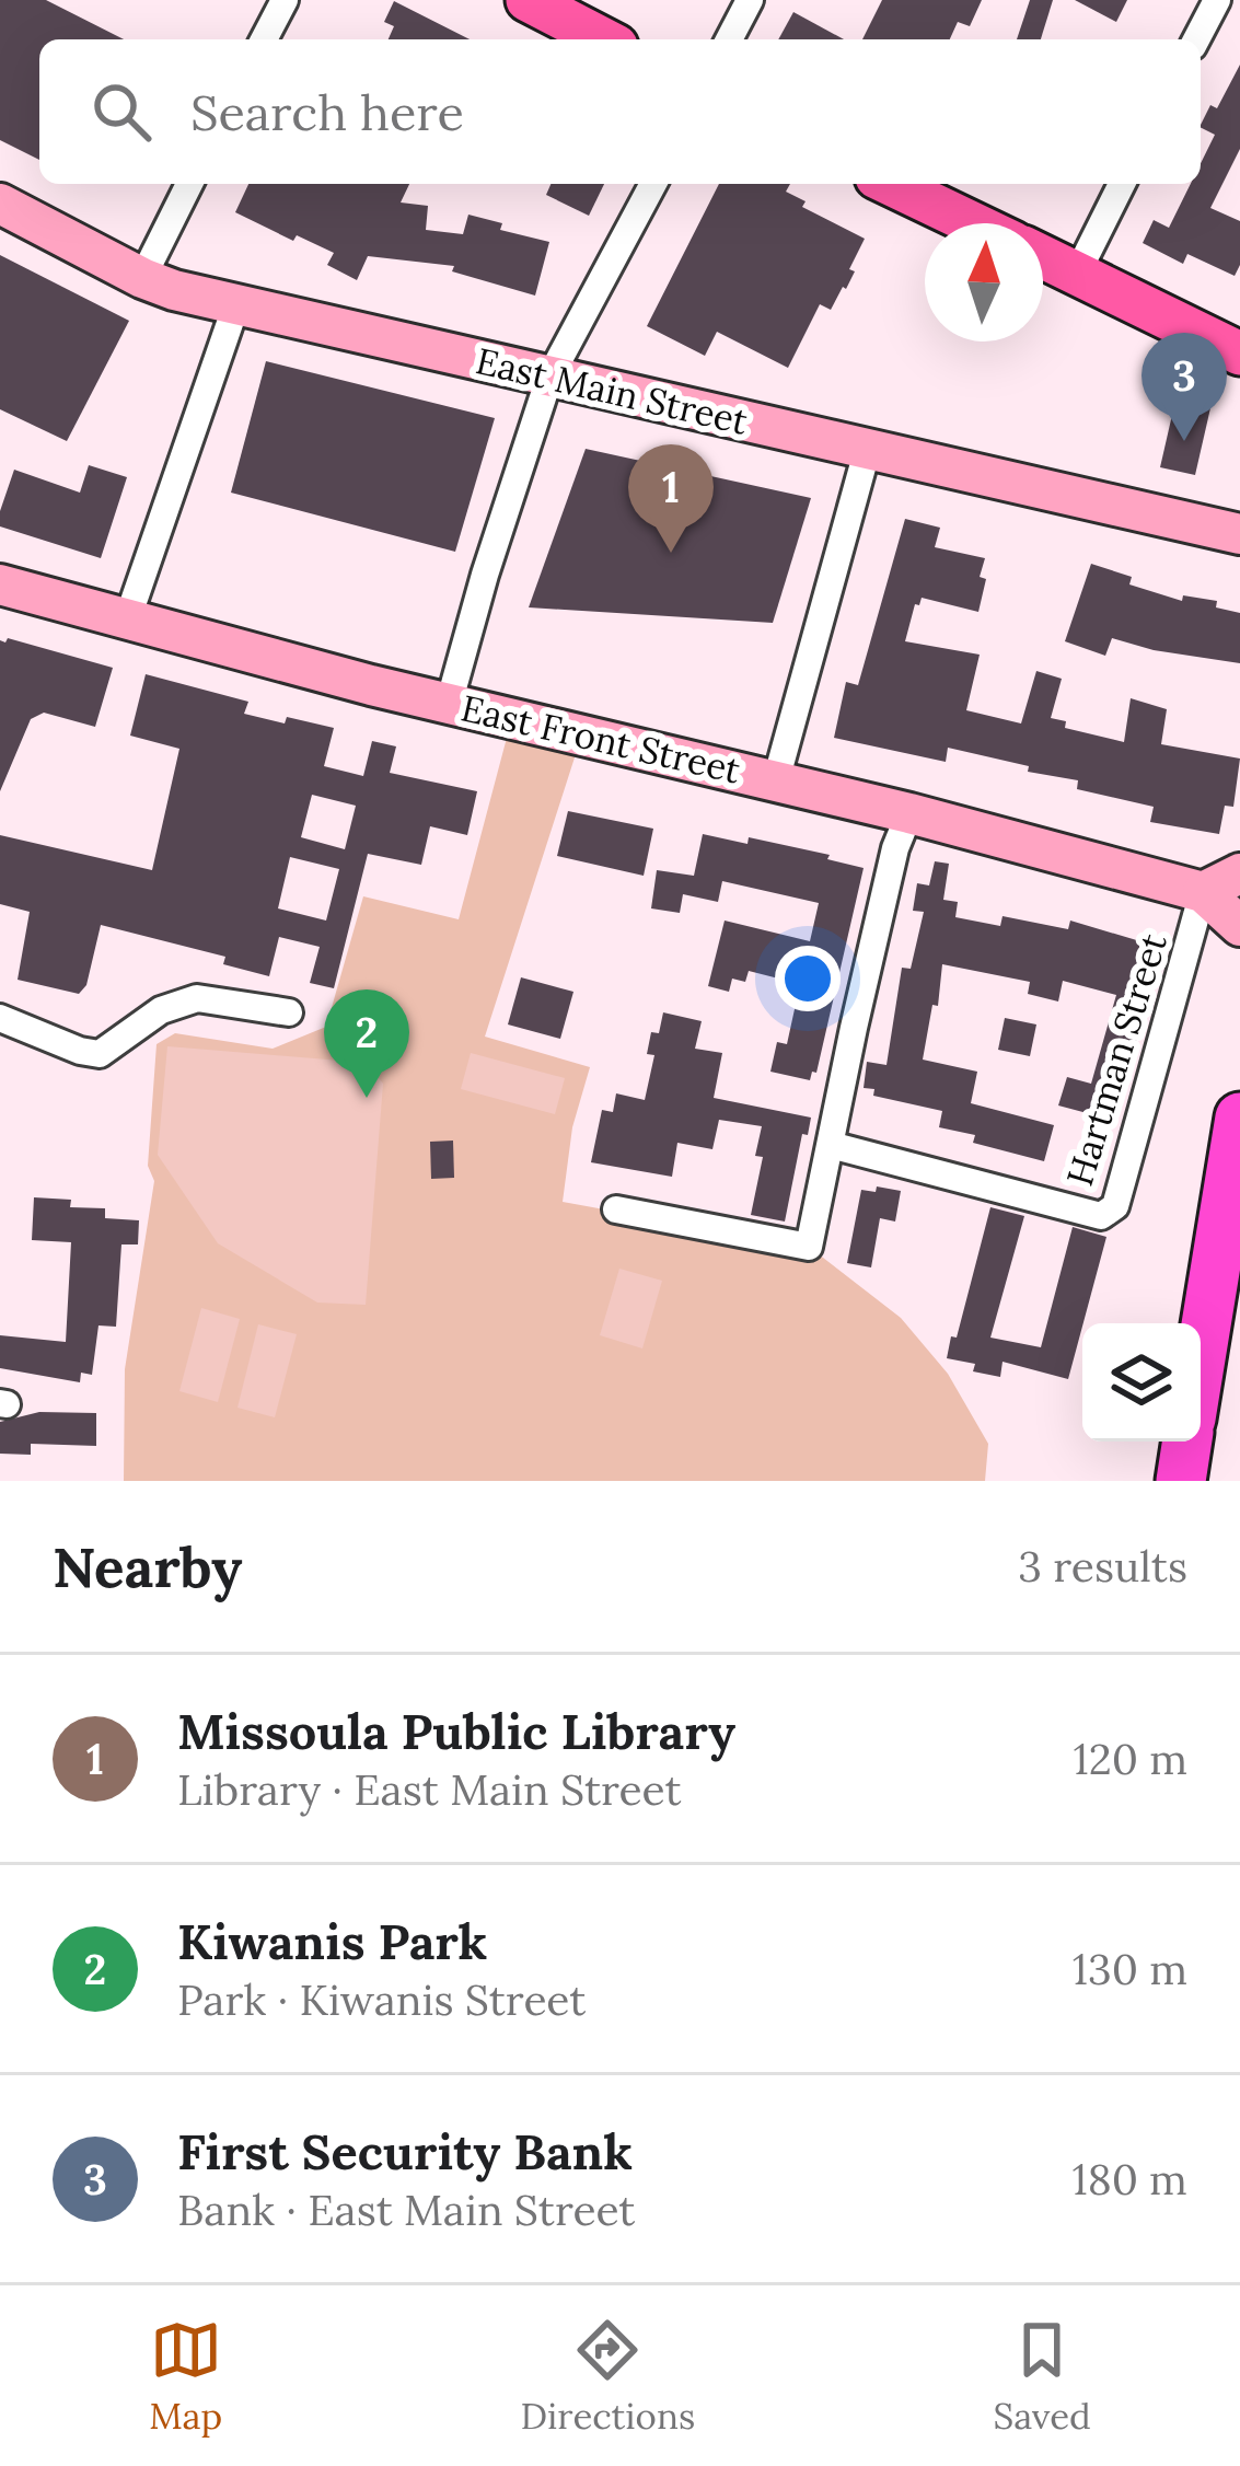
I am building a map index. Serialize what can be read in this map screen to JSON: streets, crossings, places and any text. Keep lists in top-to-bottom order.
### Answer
{
  "streets": {
    "street": ["East Main Street", "East Front Street", "Hartman Street"]
  },
  "crossings": [
    ["East Front Street", "Hartman Street"]
  ],
  "north": "top",
  "page": {
    "search": "Search here",
    "pins": ["3", "1", "2"],
    "heading": ["Nearby", "3 results"],
    "list": [
      {
        "mark": "1",
        "name": "Missoula Public Library",
        "note": "Library · East Main Street",
        "value": "120 m"
      },
      {
        "mark": "2",
        "name": "Kiwanis Park",
        "note": "Park · Kiwanis Street",
        "value": "130 m"
      },
      {
        "mark": "3",
        "name": "First Security Bank",
        "note": "Bank · East Main Street",
        "value": "180 m"
      }
    ],
    "nav": ["Map", "Directions", "Saved"]
  }
}
